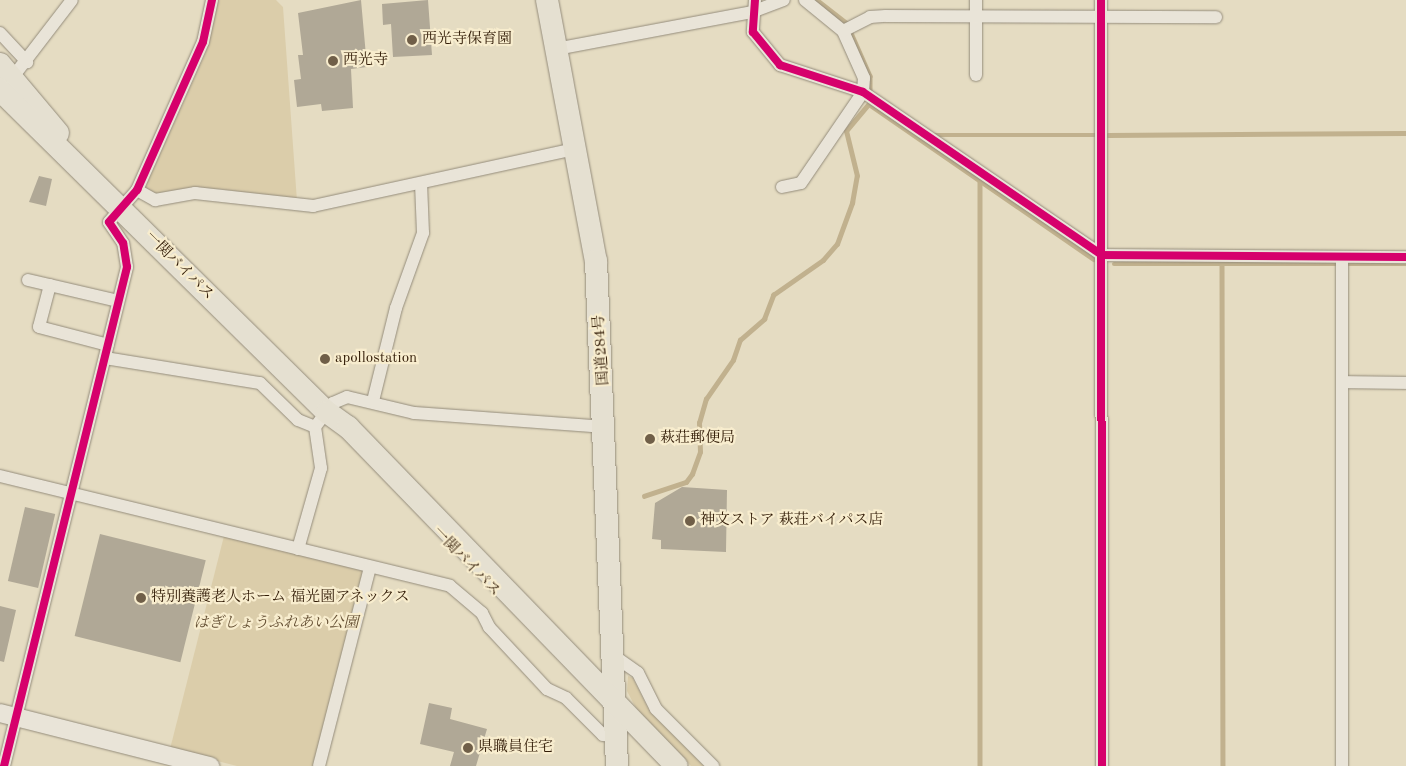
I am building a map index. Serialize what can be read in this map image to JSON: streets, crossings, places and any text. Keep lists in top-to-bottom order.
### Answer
{
  "streets": {
    "highway": ["一関バイパス", "国道284号"]
  },
  "crossings": [
    ["一関バイパス", "国道284号"]
  ],
  "parks": ["はぎしょうふれあい公園"],
  "places": [
    "西光寺保育園",
    "西光寺",
    "apollostation",
    "萩荘郵便局",
    "神文ストア 萩荘バイパス店",
    "特別養護老人ホーム 福光園アネックス",
    "県職員住宅"
  ]
}
